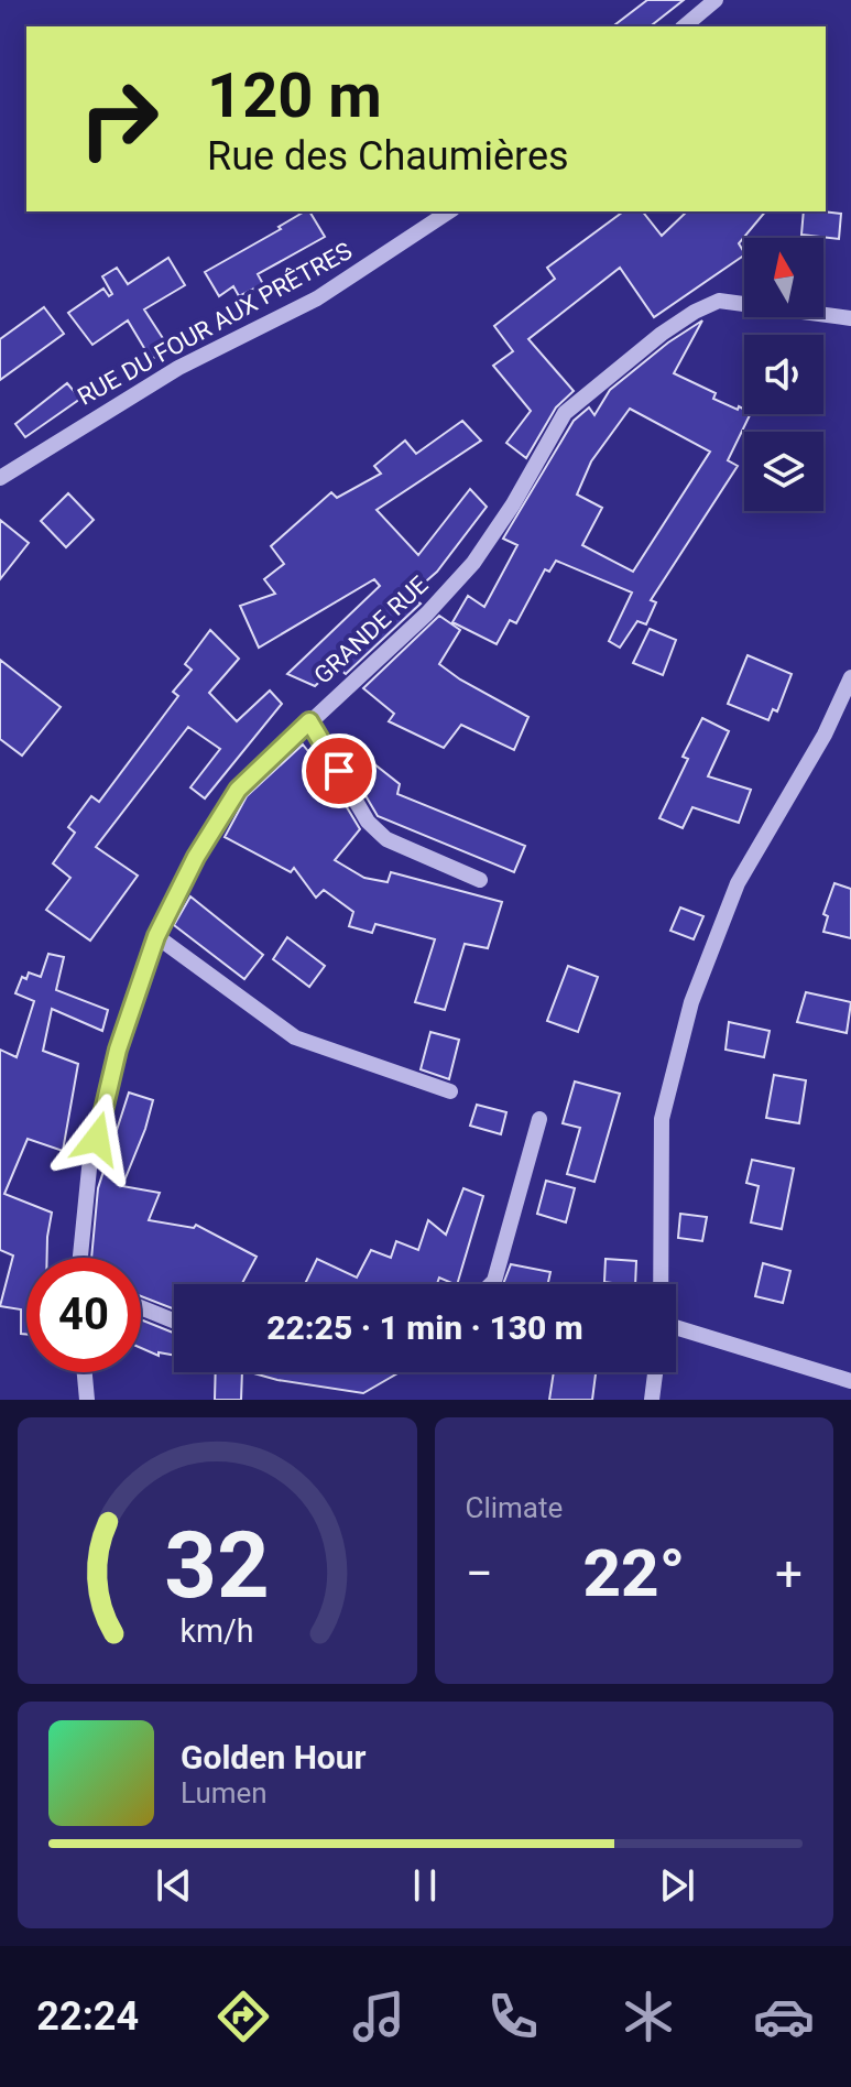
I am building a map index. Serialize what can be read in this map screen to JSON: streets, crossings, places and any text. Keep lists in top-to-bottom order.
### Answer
{
  "streets": {
    "street": ["RUE DU FOUR AUX PRÊTRES", "GRANDE RUE"]
  },
  "north": "top",
  "page": {
    "turn": ["120 m", "Rue des Chaumières"],
    "limit": "40",
    "trip": "22:25 · 1 min · 130 m",
    "tile": "Climate",
    "heat": ["−", "22°", "+"],
    "song": ["Golden Hour", "Lumen"],
    "tabs": "22:24",
    "gauge": ["32", "km/h"]
  }
}
